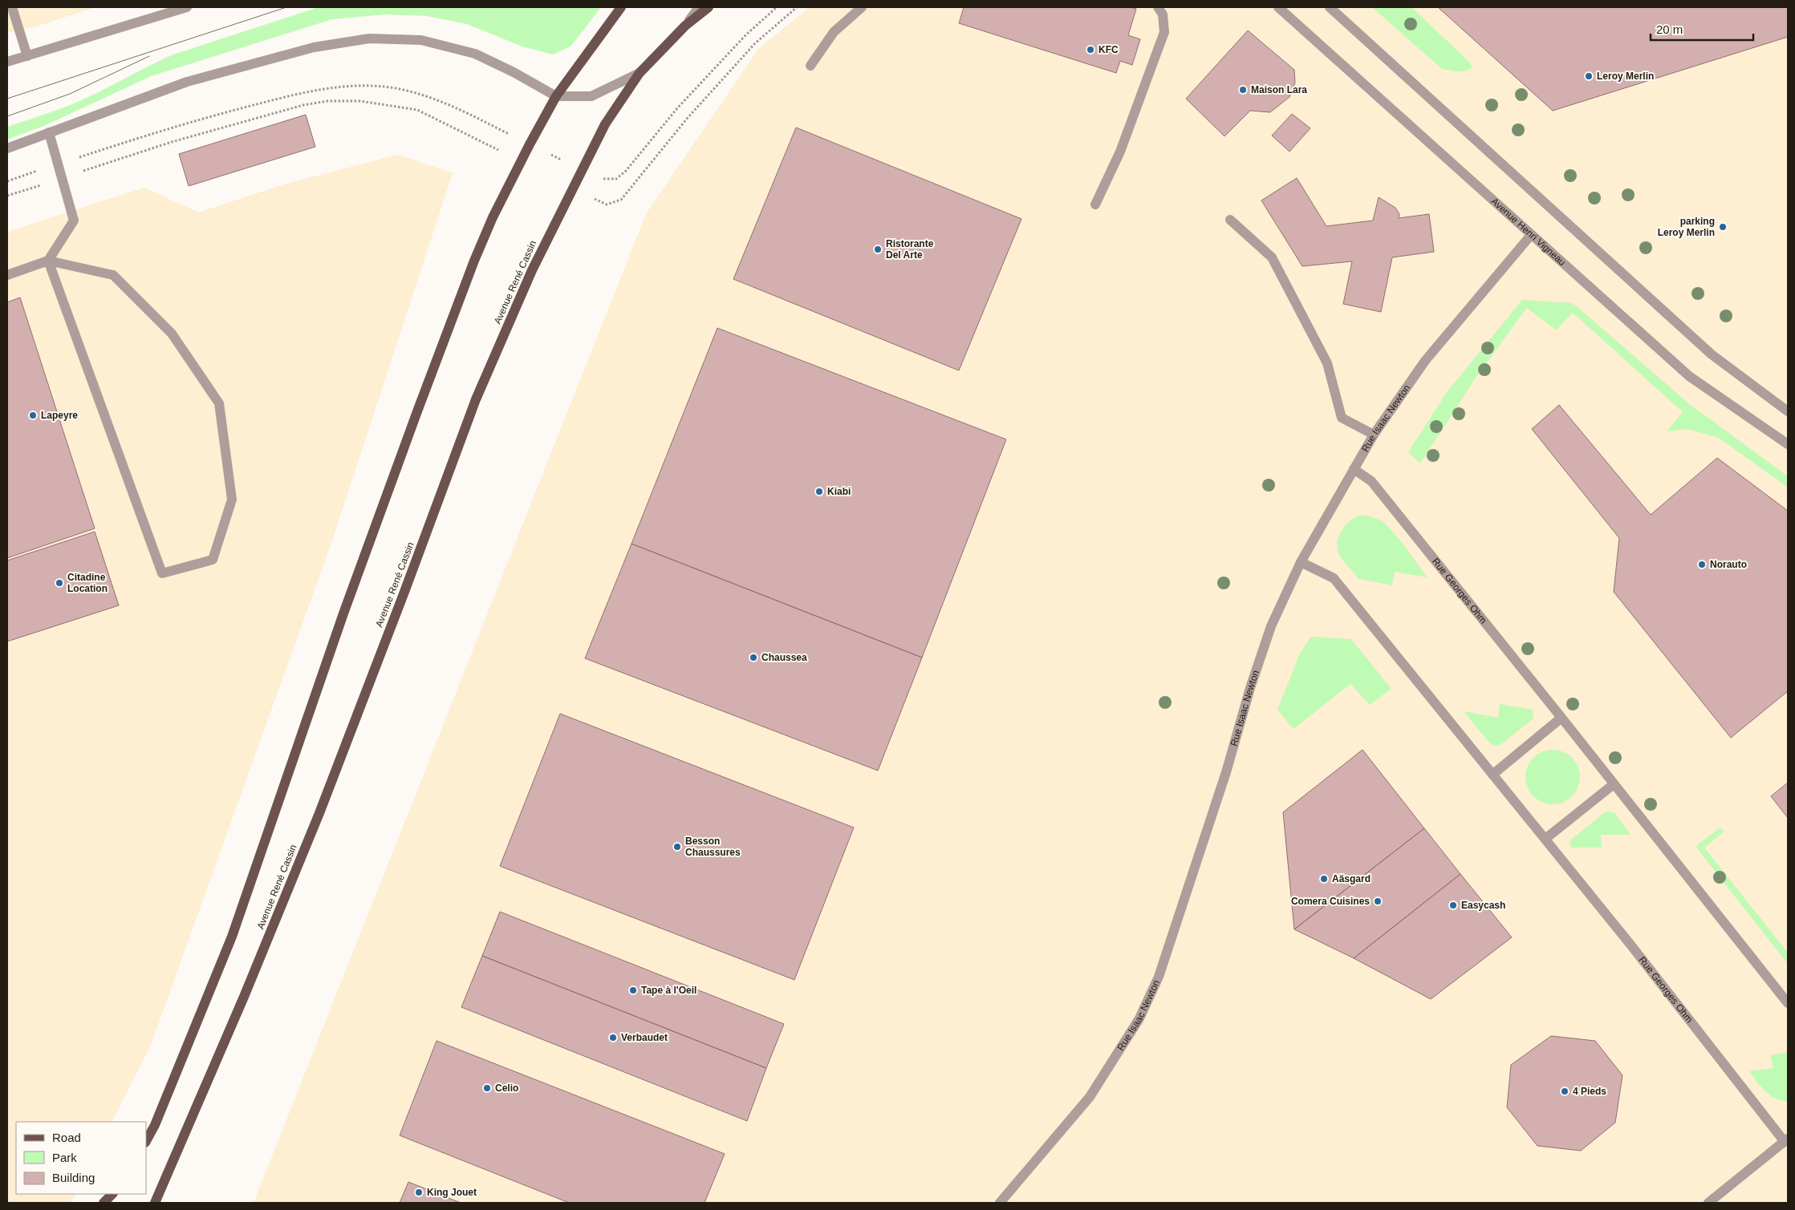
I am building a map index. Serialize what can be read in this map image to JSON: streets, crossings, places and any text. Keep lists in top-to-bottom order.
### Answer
{
  "streets": {
    "main road": ["Avenue René Cassin"],
    "street": ["Avenue Henri Vigneau", "Rue Isaac Newton", "Rue Georges Ohm"]
  },
  "crossings": [
    ["Avenue Henri Vigneau", "Rue Isaac Newton"],
    ["Rue Isaac Newton", "Rue Georges Ohm"]
  ],
  "places": [
    "KFC",
    "Leroy Merlin",
    "Maison Lara",
    "parking Leroy Merlin",
    "Ristorante Del Arte",
    "Lapeyre",
    "Kiabi",
    "Norauto",
    "Citadine Location",
    "Chaussea",
    "Besson Chaussures",
    "Aäsgard",
    "Comera Cuisines",
    "Easycash",
    "Tape à l'Oeil",
    "Verbaudet",
    "Celio",
    "4 Pieds",
    "King Jouet"
  ],
  "legend": ["Road", "Park", "Building"],
  "scale_bar": "20 m"
}
